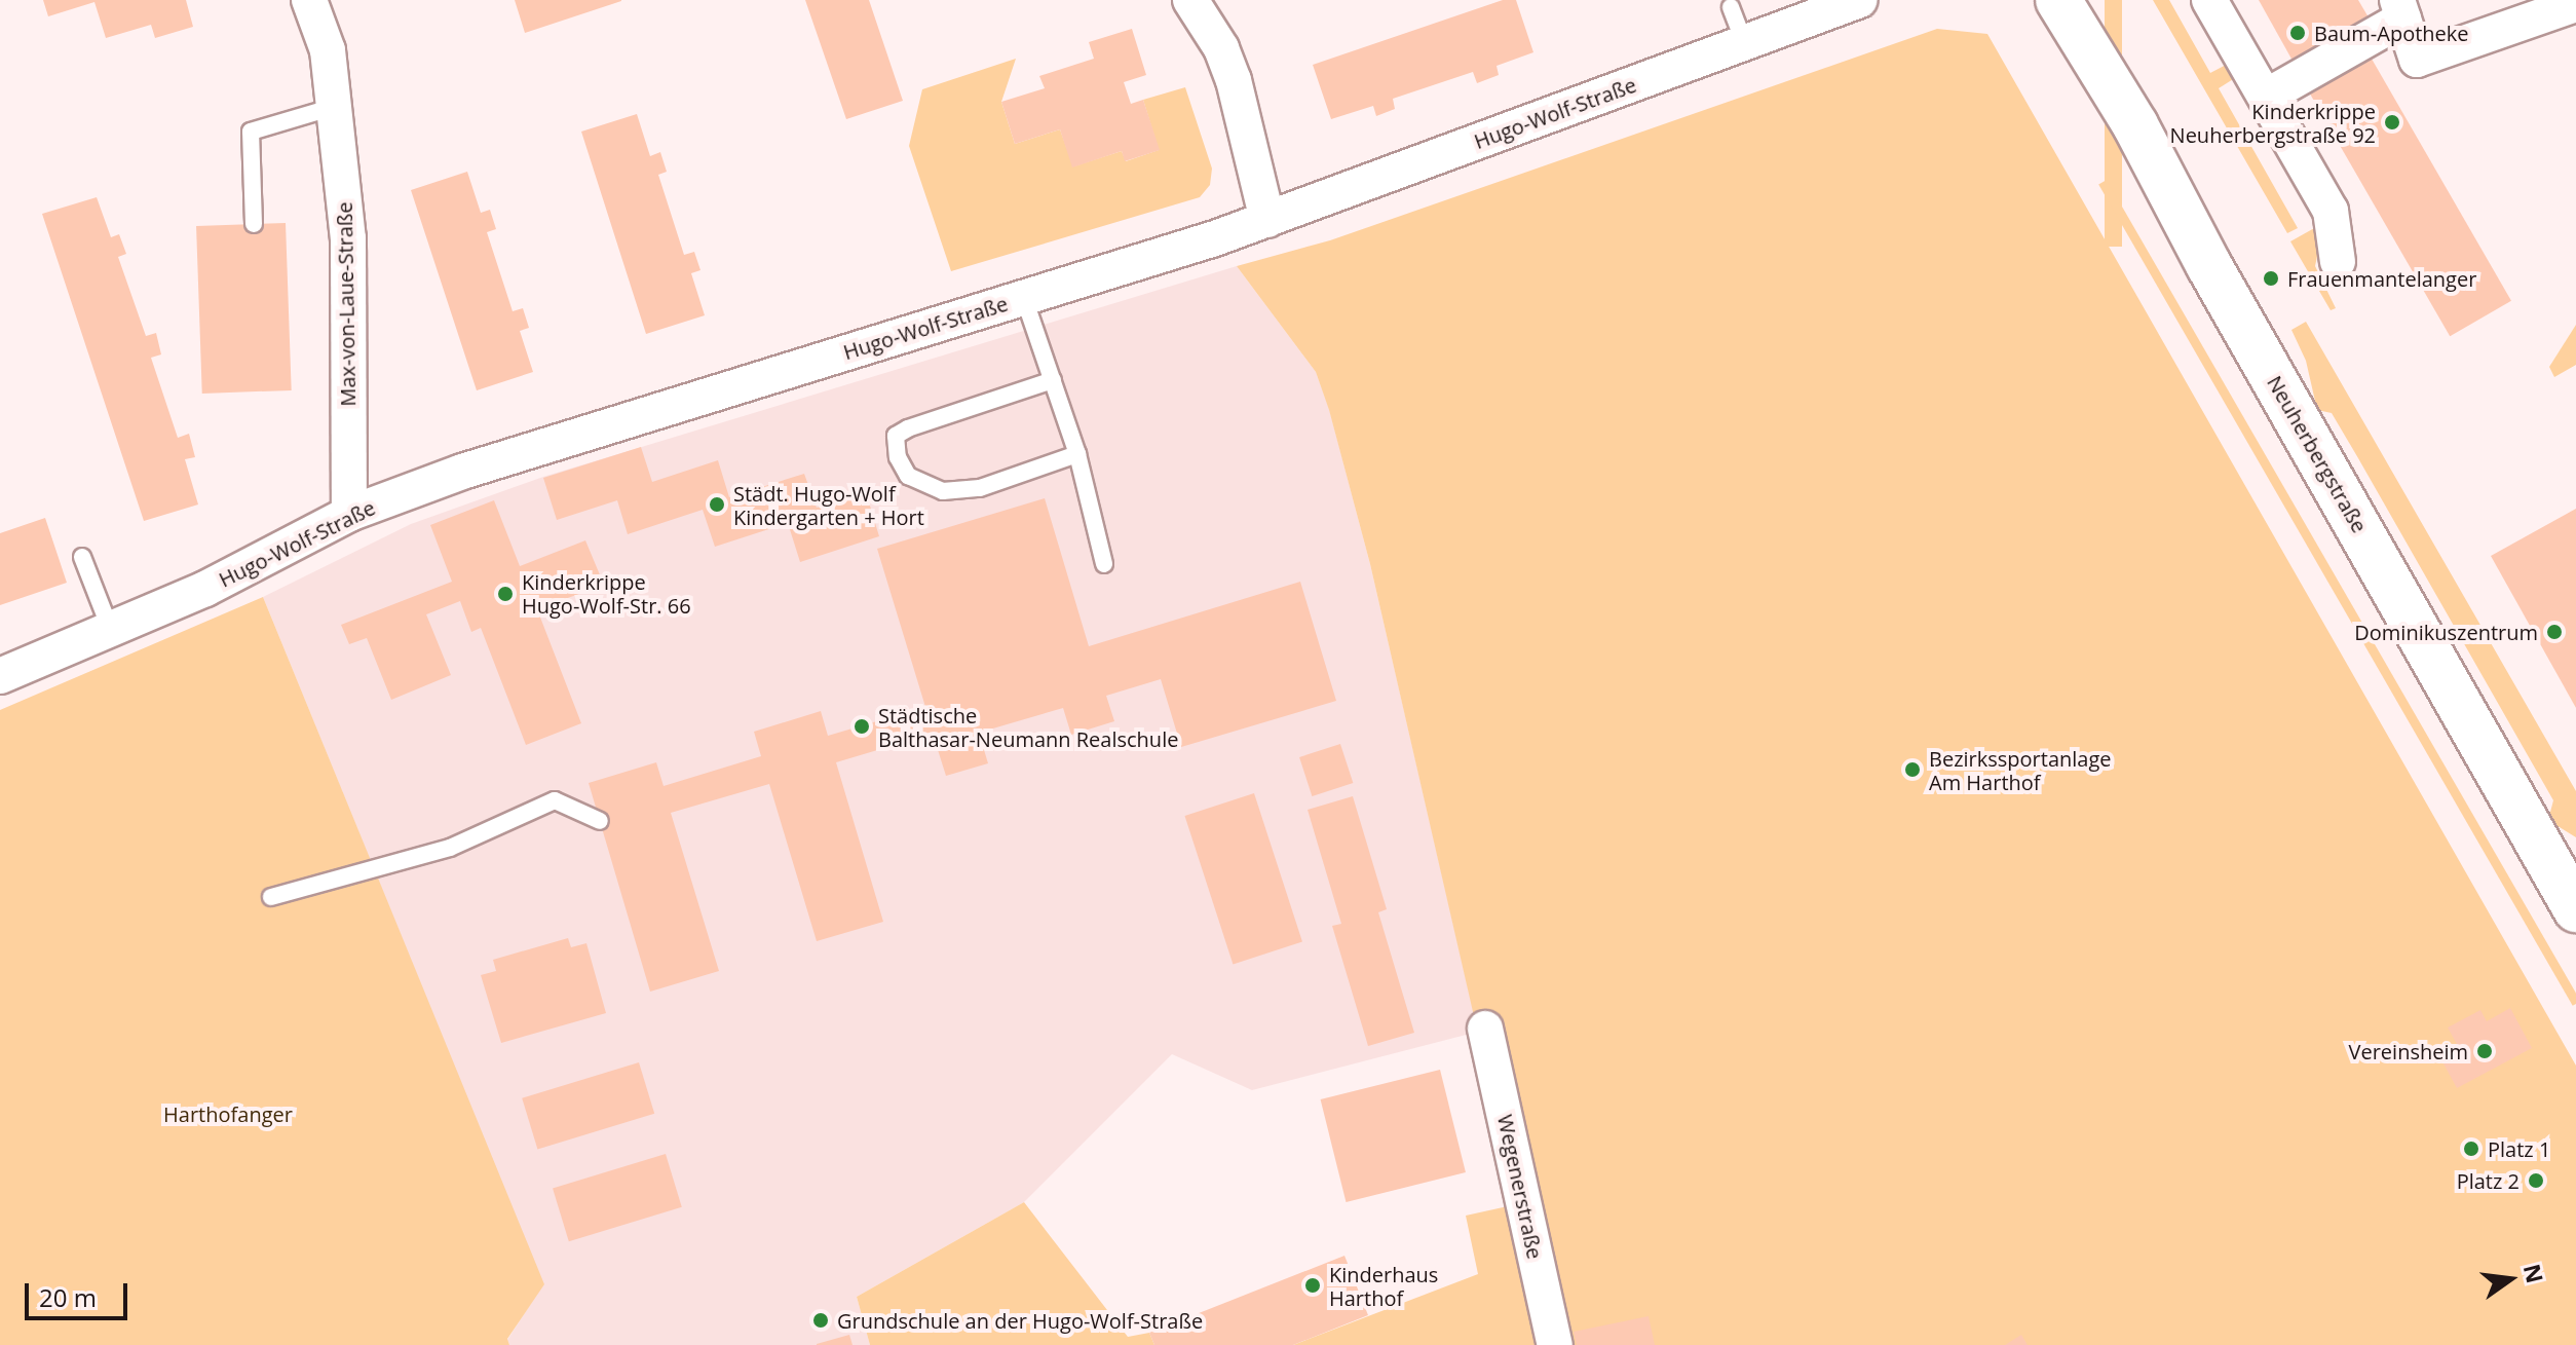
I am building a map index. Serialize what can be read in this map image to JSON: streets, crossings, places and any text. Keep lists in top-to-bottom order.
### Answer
{
  "streets": {
    "main road": ["Neuherbergstraße"],
    "street": ["Hugo-Wolf-Straße", "Max-von-Laue-Straße", "Wegenerstraße"]
  },
  "crossings": [
    ["Hugo-Wolf-Straße", "Max-von-Laue-Straße"]
  ],
  "parks": ["Harthofanger"],
  "places": [
    "Baum-Apotheke",
    "Kinderkrippe Neuherbergstraße 92",
    "Frauenmantelanger",
    "Städt. Hugo-Wolf Kindergarten + Hort",
    "Kinderkrippe Hugo-Wolf-Str. 66",
    "Dominikuszentrum",
    "Städtische Balthasar-Neumann Realschule",
    "Bezirkssportanlage Am Harthof",
    "Vereinsheim",
    "Platz 1",
    "Platz 2",
    "Kinderhaus Harthof",
    "Grundschule an der Hugo-Wolf-Straße"
  ],
  "scale_bar": "20 m",
  "north": "right"
}
